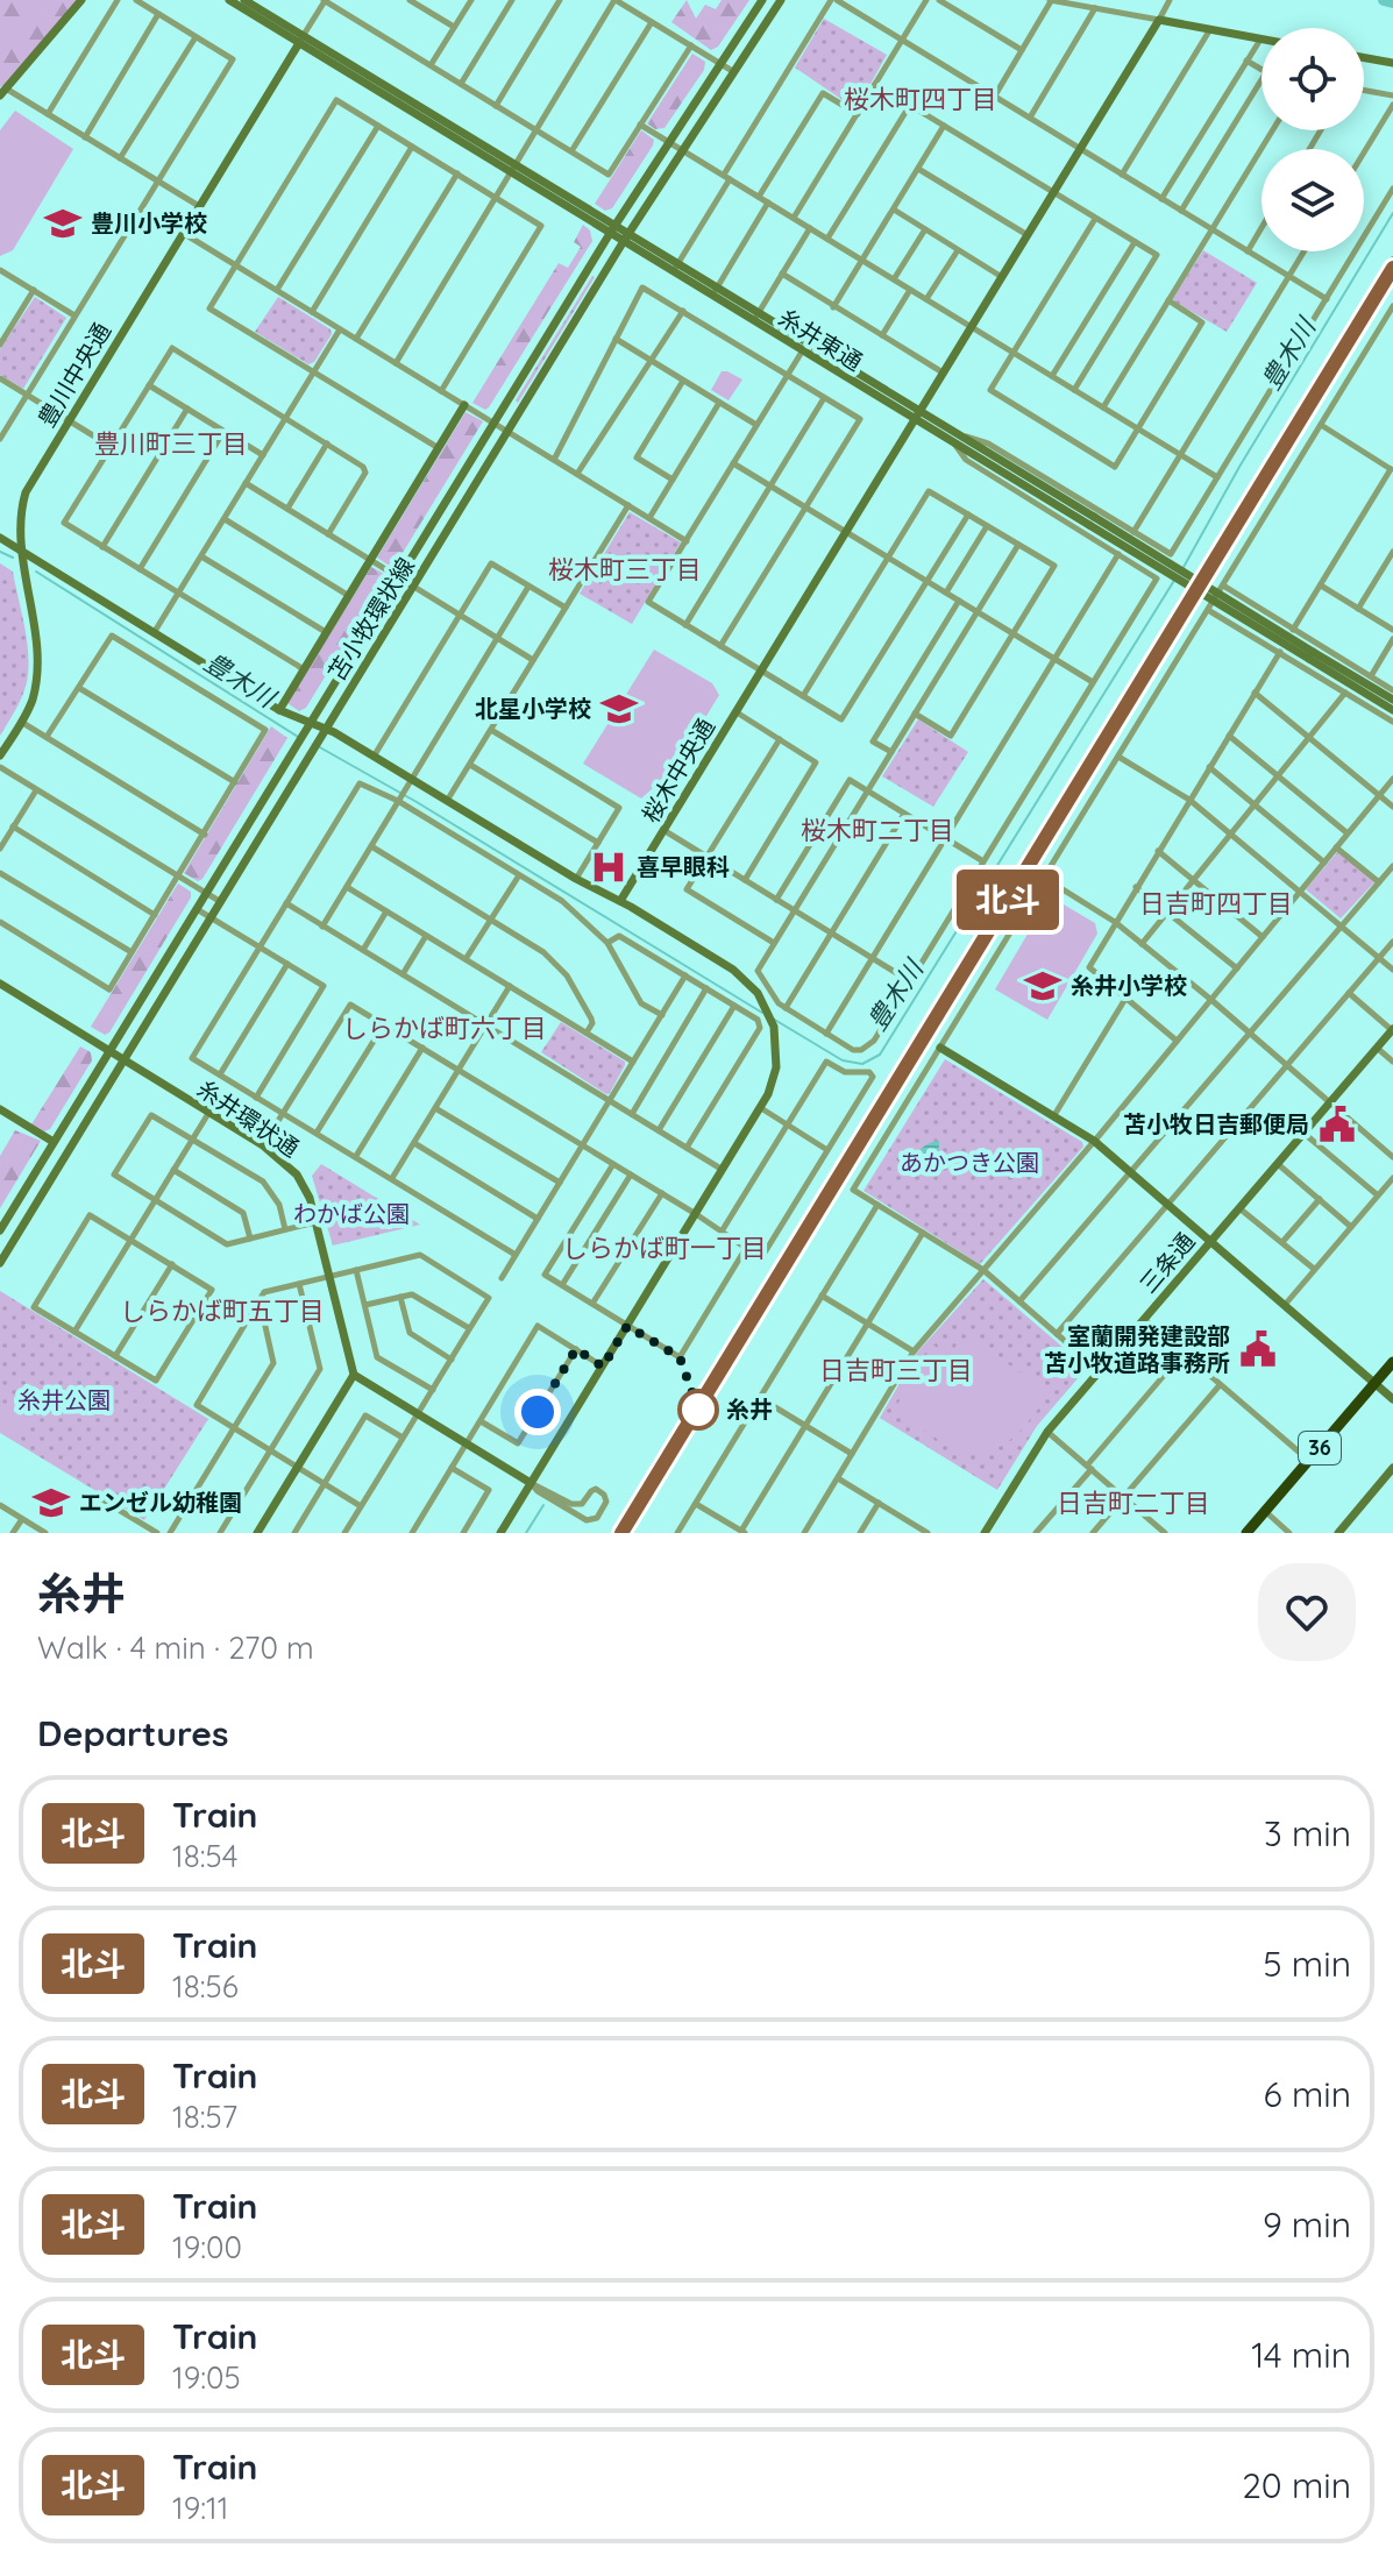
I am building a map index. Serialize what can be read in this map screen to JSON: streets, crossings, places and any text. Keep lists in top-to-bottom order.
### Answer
{
  "streets": {
    "highway": ["36"],
    "street": [
      "糸井東通",
      "豊川中央通",
      "苫小牧環状線",
      "桜木中央通",
      "糸井環状通",
      "三条通"
    ]
  },
  "crossings": [
    ["糸井東通", "豊川中央通"],
    ["糸井東通", "苫小牧環状線"],
    ["糸井東通", "桜木中央通"],
    ["苫小牧環状線", "糸井環状通"]
  ],
  "districts": [
    "桜木町四丁目",
    "豊川町三丁目",
    "桜木町三丁目",
    "桜木町二丁目",
    "日吉町四丁目",
    "しらかば町六丁目",
    "しらかば町一丁目",
    "しらかば町五丁目",
    "日吉町三丁目",
    "日吉町二丁目"
  ],
  "water": ["豊木川"],
  "parks": ["あかつき公園", "わかば公園", "糸井公園"],
  "places": {
    "school or university": [
      "豊川小学校",
      "北星小学校",
      "糸井小学校",
      "エンゼル幼稚園"
    ],
    "hospital": ["喜早眼科"],
    "public building": ["苫小牧日吉郵便局", "室蘭開発建設部 苫小牧道路事務所"],
    "other": ["糸井"]
  },
  "page": {
    "on_map": "北斗",
    "heading": [
      ["糸井", "Walk · 4 min · 270 m"],
      "Departures"
    ],
    "list": [
      {
        "mark": "北斗",
        "name": "Train",
        "note": "18:54",
        "value": "3 min"
      },
      {
        "mark": "北斗",
        "name": "Train",
        "note": "18:56",
        "value": "5 min"
      },
      {
        "mark": "北斗",
        "name": "Train",
        "note": "18:57",
        "value": "6 min"
      },
      {
        "mark": "北斗",
        "name": "Train",
        "note": "19:00",
        "value": "9 min"
      },
      {
        "mark": "北斗",
        "name": "Train",
        "note": "19:05",
        "value": "14 min"
      },
      {
        "mark": "北斗",
        "name": "Train",
        "note": "19:11",
        "value": "20 min"
      }
    ]
  }
}
